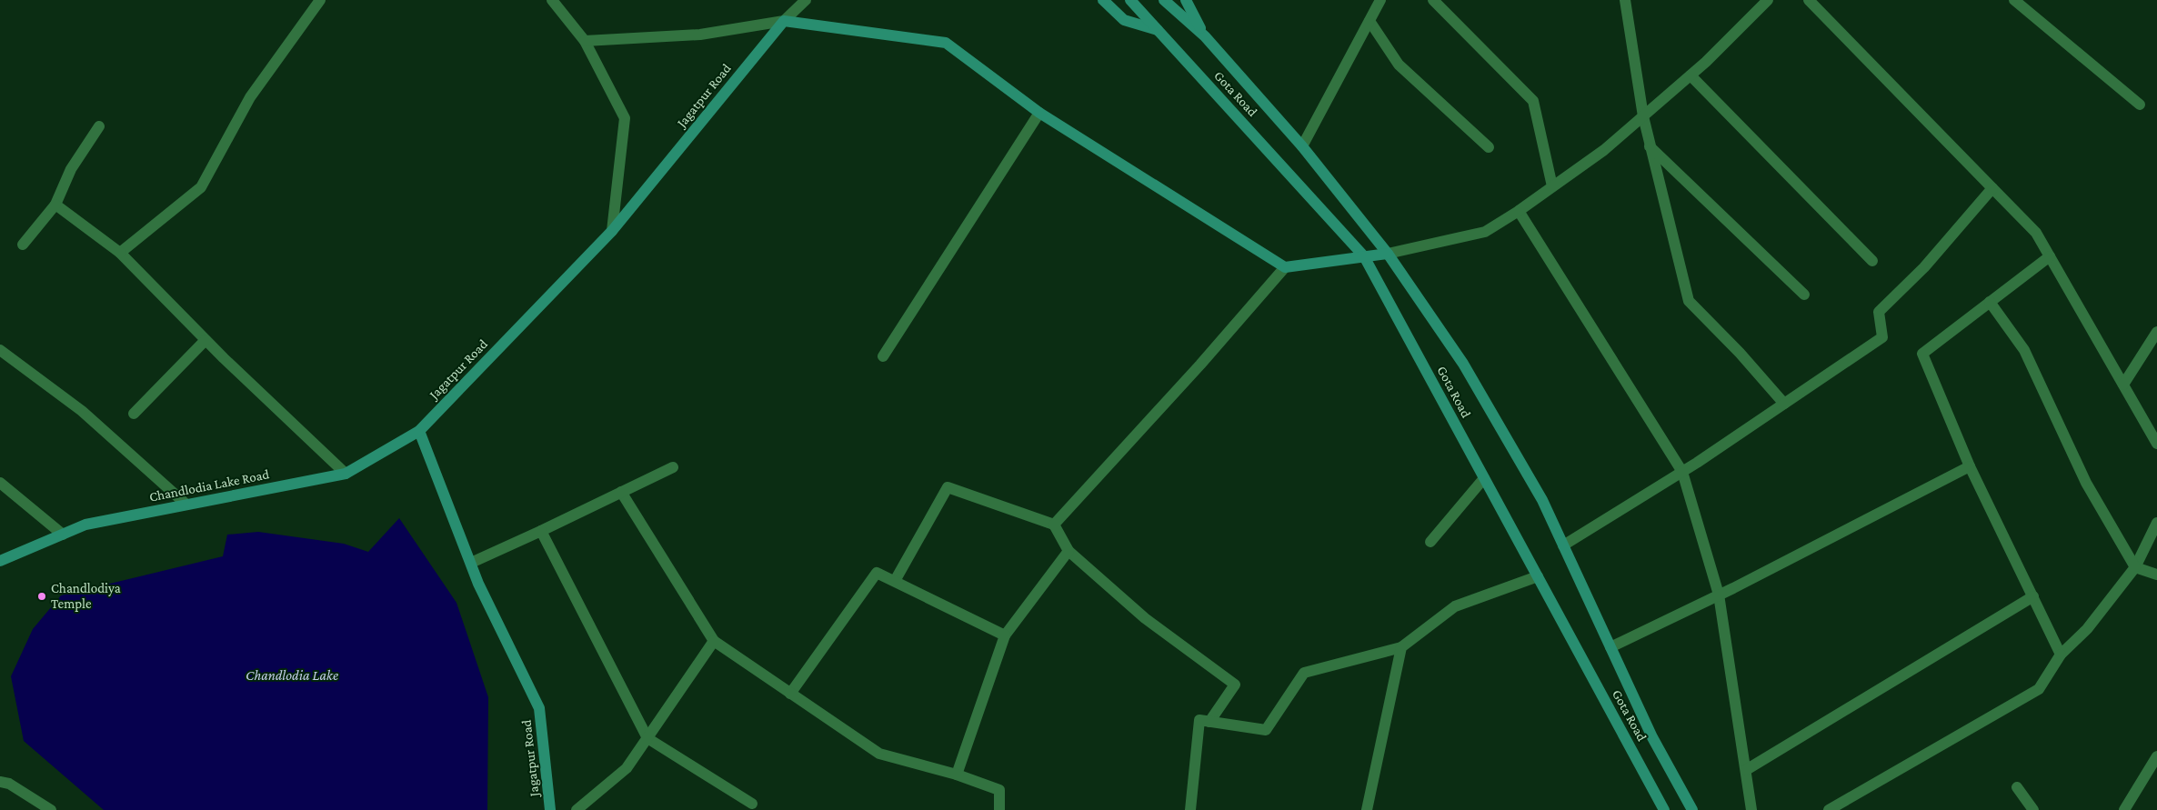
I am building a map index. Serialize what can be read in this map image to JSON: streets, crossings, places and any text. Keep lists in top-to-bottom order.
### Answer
{
  "streets": {
    "street": ["Gota Road", "Jagatpur Road", "Chandlodia Lake Road"]
  },
  "crossings": [
    ["Jagatpur Road", "Chandlodia Lake Road"]
  ],
  "water": ["Chandlodia Lake"],
  "places": ["Chandlodiya Temple"]
}
